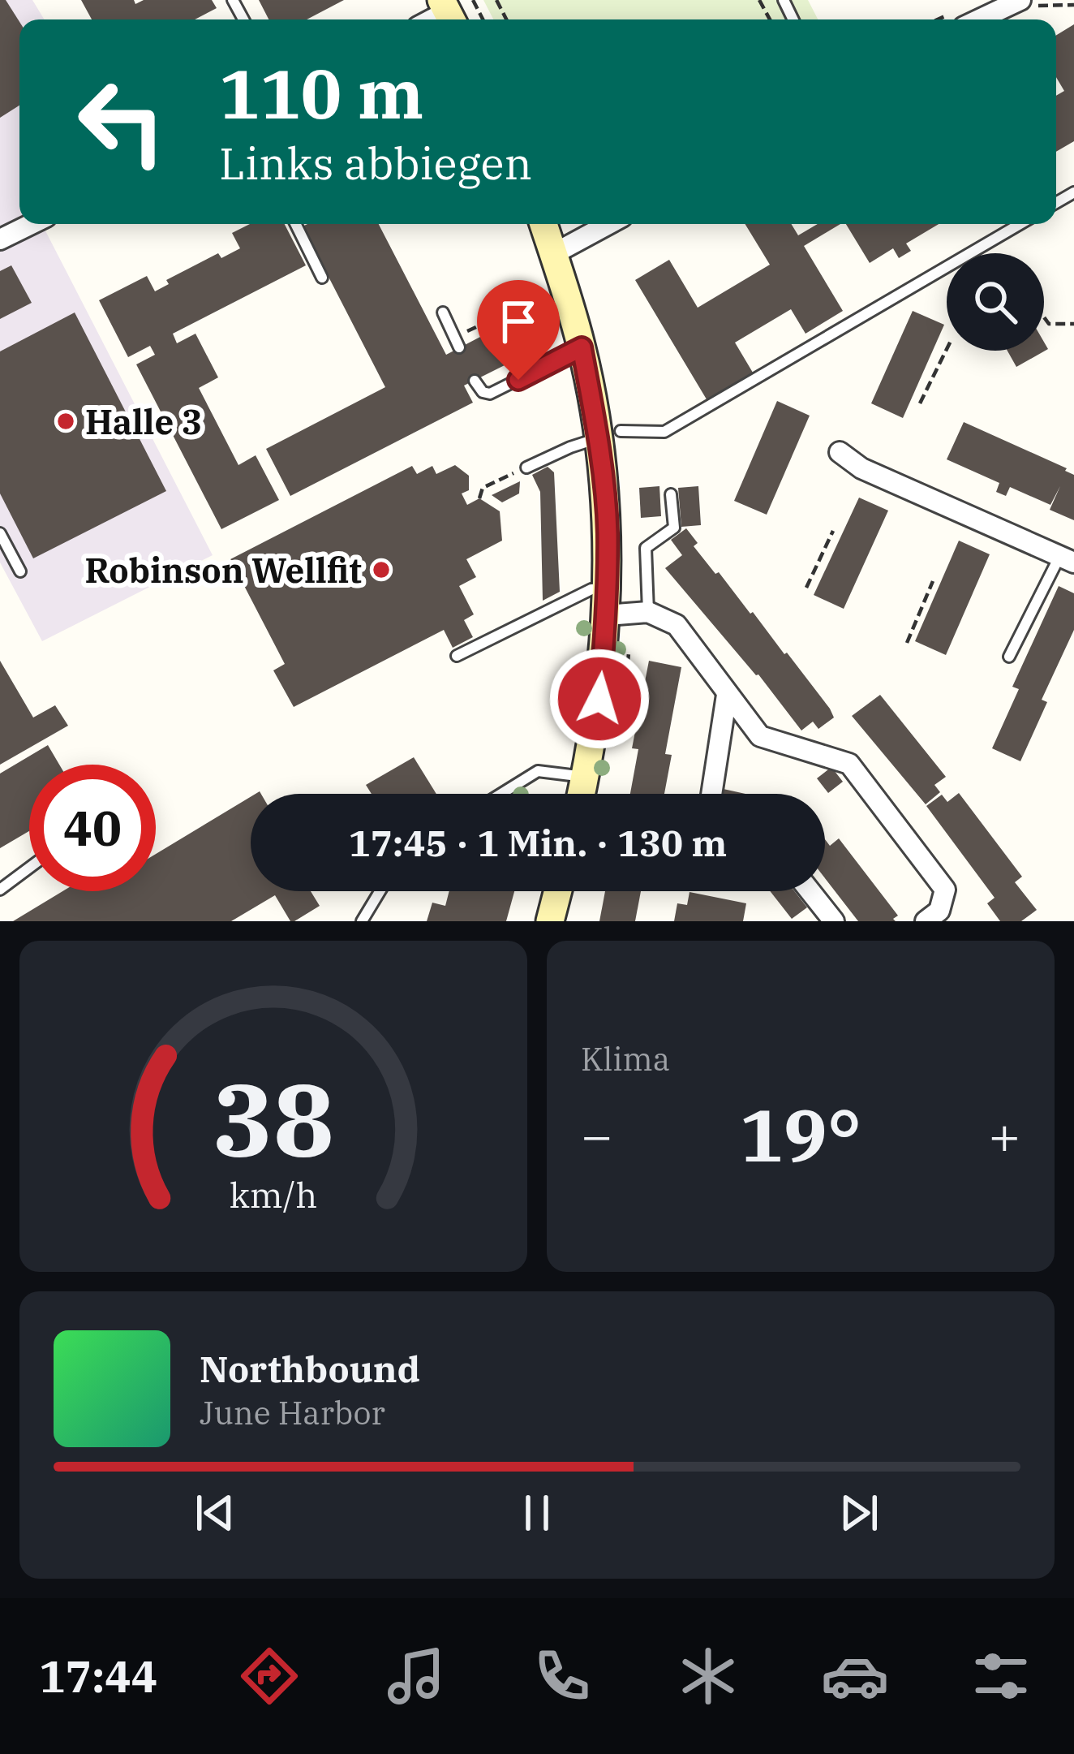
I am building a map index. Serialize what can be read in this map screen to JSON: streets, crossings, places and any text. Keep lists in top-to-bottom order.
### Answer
{
  "places": ["Halle 3", "Robinson Wellfit"],
  "page": {
    "turn": ["110 m", "Links abbiegen"],
    "limit": "40",
    "trip": "17:45 · 1 Min. · 130 m",
    "tile": "Klima",
    "heat": ["−", "19°", "+"],
    "song": ["Northbound", "June Harbor"],
    "tabs": "17:44",
    "gauge": ["38", "km/h"]
  }
}
